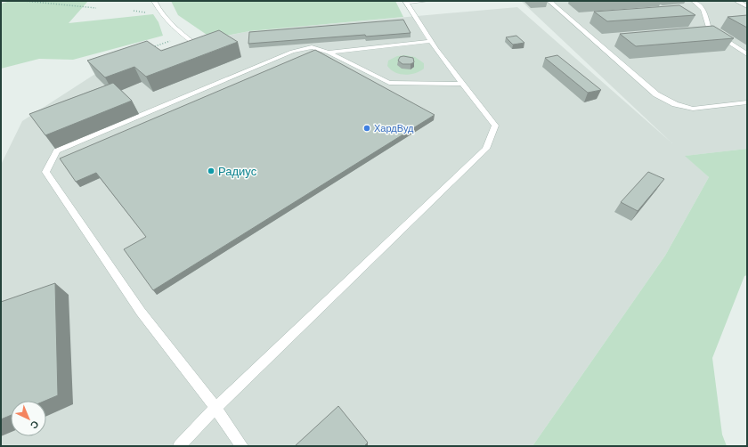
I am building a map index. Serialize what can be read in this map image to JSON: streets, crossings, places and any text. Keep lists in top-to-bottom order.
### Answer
{
  "places": ["ХардВуд", "Радиус"],
  "north": "bottom right"
}
